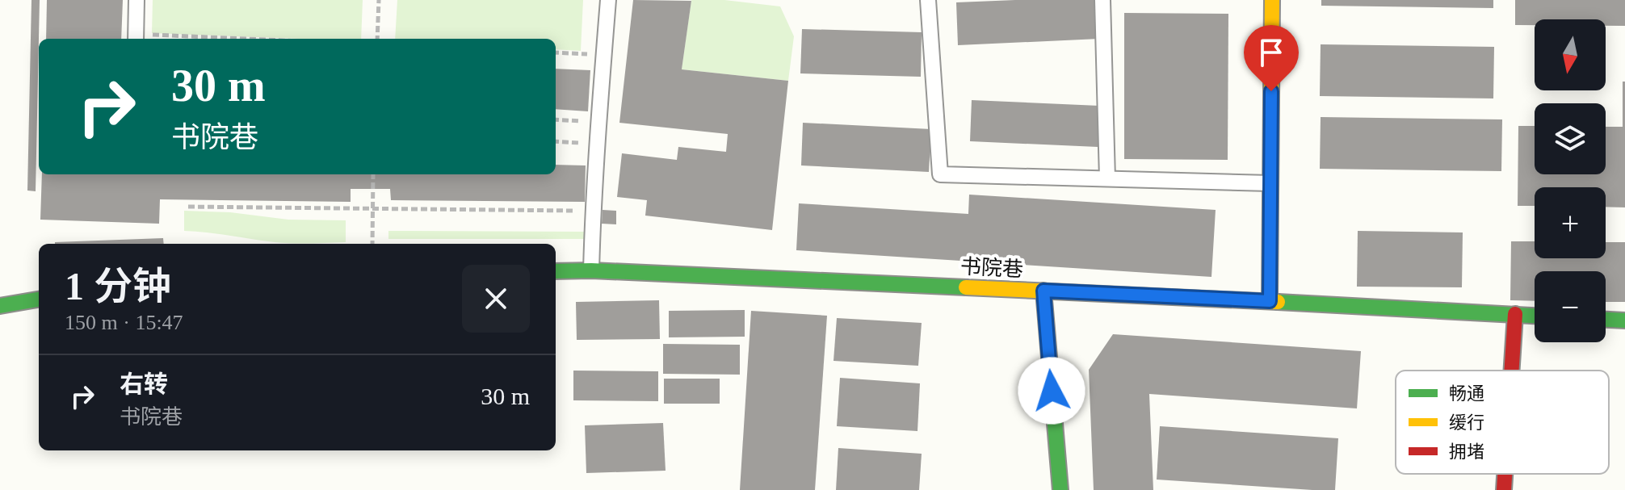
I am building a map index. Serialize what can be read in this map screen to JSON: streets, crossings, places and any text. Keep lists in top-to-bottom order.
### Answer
{
  "streets": {
    "main road": ["书院巷"]
  },
  "legend": ["畅通", "缓行", "拥堵"],
  "north": "bottom",
  "page": {
    "map_buttons": ["+", "−"],
    "turn": ["30 m", "书院巷"],
    "heading": ["1 分钟", "150 m · 15:47"],
    "list": [
      {
        "name": "右转",
        "note": "书院巷",
        "value": "30 m"
      }
    ]
  }
}
